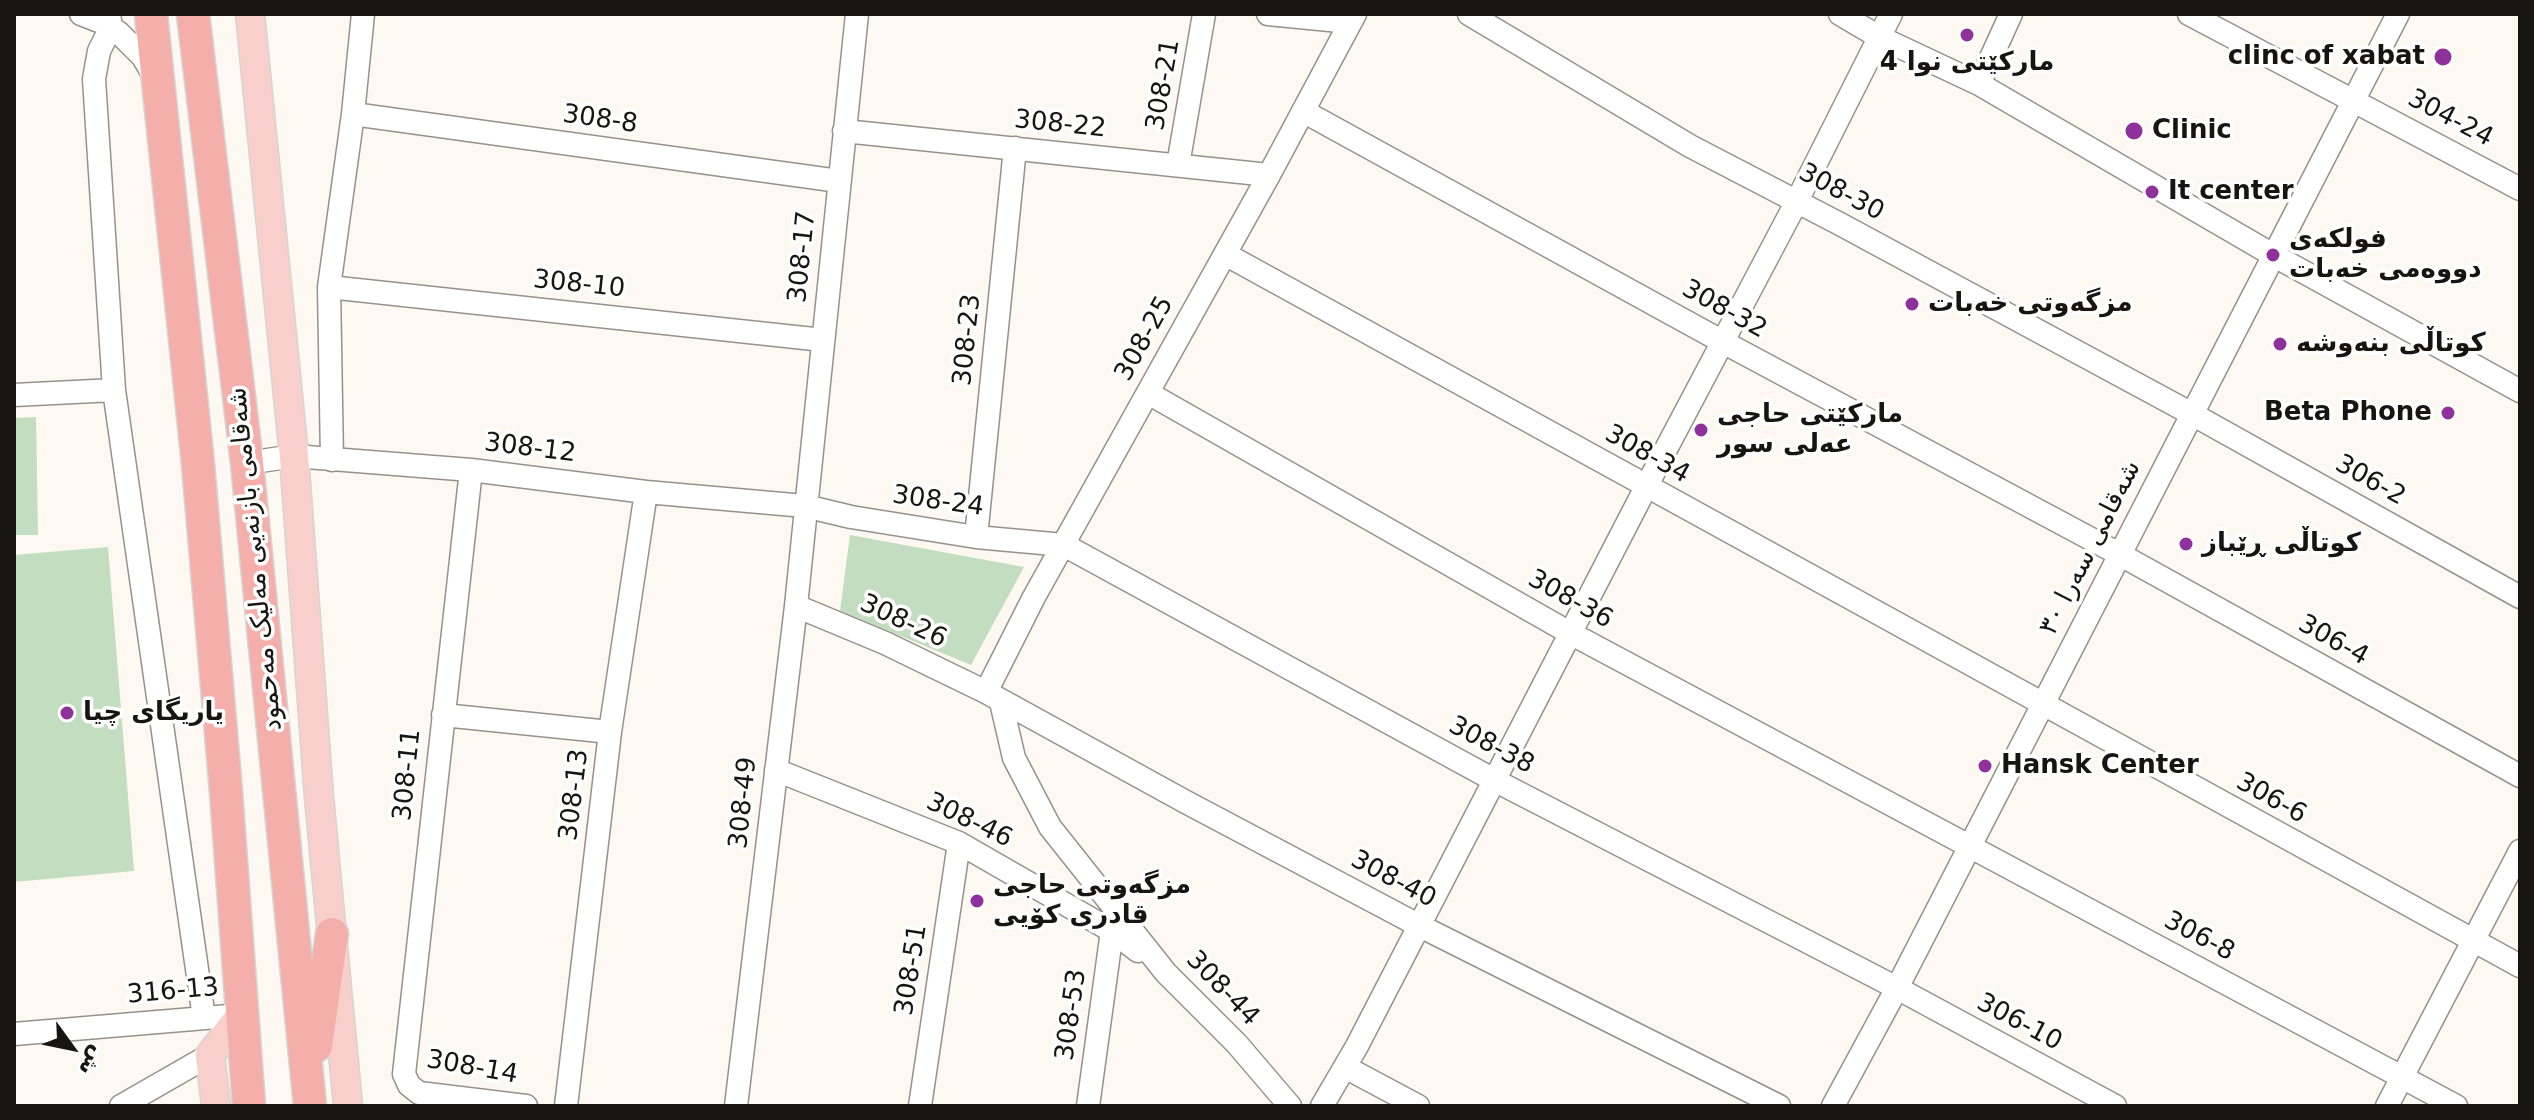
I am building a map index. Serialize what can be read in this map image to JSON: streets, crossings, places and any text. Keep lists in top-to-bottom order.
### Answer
{
  "streets": {
    "highway": ["شەقامی بازنەیی مەلیک مەحمود"],
    "street": [
      "308-21",
      "304-24",
      "308-8",
      "308-22",
      "308-30",
      "308-17",
      "308-10",
      "308-32",
      "308-25",
      "308-23",
      "308-12",
      "308-34",
      "306-2",
      "308-24",
      "شەقامی سەرا ٣٠",
      "308-36",
      "308-26",
      "306-4",
      "308-38",
      "308-11",
      "308-13",
      "306-6",
      "308-49",
      "308-46",
      "308-40",
      "306-8",
      "308-51",
      "308-44",
      "316-13",
      "308-53",
      "306-10",
      "308-14"
    ]
  },
  "crossings": [
    ["308-21", "308-22"],
    ["304-24", "شەقامی سەرا ٣٠"],
    ["308-8", "308-17"],
    ["308-22", "308-17"],
    ["308-22", "308-25"],
    ["308-22", "308-23"],
    ["308-30", "306-2"],
    ["308-30", "شەقامی سەرا ٣٠"],
    ["308-17", "308-10"],
    ["308-17", "308-12"],
    ["308-17", "308-24"],
    ["308-17", "308-49"],
    ["308-32", "308-25"],
    ["308-32", "شەقامی سەرا ٣٠"],
    ["308-32", "306-4"],
    ["308-25", "308-34"],
    ["308-25", "308-24"],
    ["308-25", "308-36"],
    ["308-25", "308-26"],
    ["308-25", "308-38"],
    ["308-25", "308-40"],
    ["308-25", "308-44"],
    ["308-23", "308-24"],
    ["308-12", "308-24"],
    ["308-12", "شەقامی بازنەیی مەلیک مەحمود"],
    ["308-12", "308-11"],
    ["308-12", "308-13"],
    ["308-12", "308-49"],
    ["308-34", "شەقامی سەرا ٣٠"],
    ["308-34", "306-6"],
    ["306-2", "شەقامی سەرا ٣٠"],
    ["308-24", "308-38"],
    ["308-24", "308-49"],
    ["شەقامی سەرا ٣٠", "308-36"],
    ["شەقامی سەرا ٣٠", "306-4"],
    ["شەقامی سەرا ٣٠", "308-38"],
    ["شەقامی سەرا ٣٠", "306-6"],
    ["شەقامی سەرا ٣٠", "306-8"],
    ["شەقامی سەرا ٣٠", "306-10"],
    ["شەقامی بازنەیی مەلیک مەحمود", "316-13"],
    ["308-36", "306-8"],
    ["308-26", "308-49"],
    ["308-26", "308-40"],
    ["308-26", "308-44"],
    ["308-38", "306-10"],
    ["308-11", "308-14"],
    ["308-49", "308-46"],
    ["308-46", "308-51"],
    ["308-46", "308-44"],
    ["308-46", "308-53"],
    ["308-40", "308-44"]
  ],
  "places": [
    "مارکێتی نوا 4",
    "clinc of xabat",
    "Clinic",
    "It center",
    "فولکه‌ی دووه‌می خه‌بات",
    "مزگەوتی خەبات",
    "کوتاڵی بنەوشە",
    "Beta Phone",
    "مارکێتی حاجی عەلی سور",
    "کوتاڵی ڕێباز",
    "یاریگای چیا",
    "Hansk Center",
    "مزگەوتی حاجی قادری کۆیی"
  ],
  "north": "bottom right"
}
